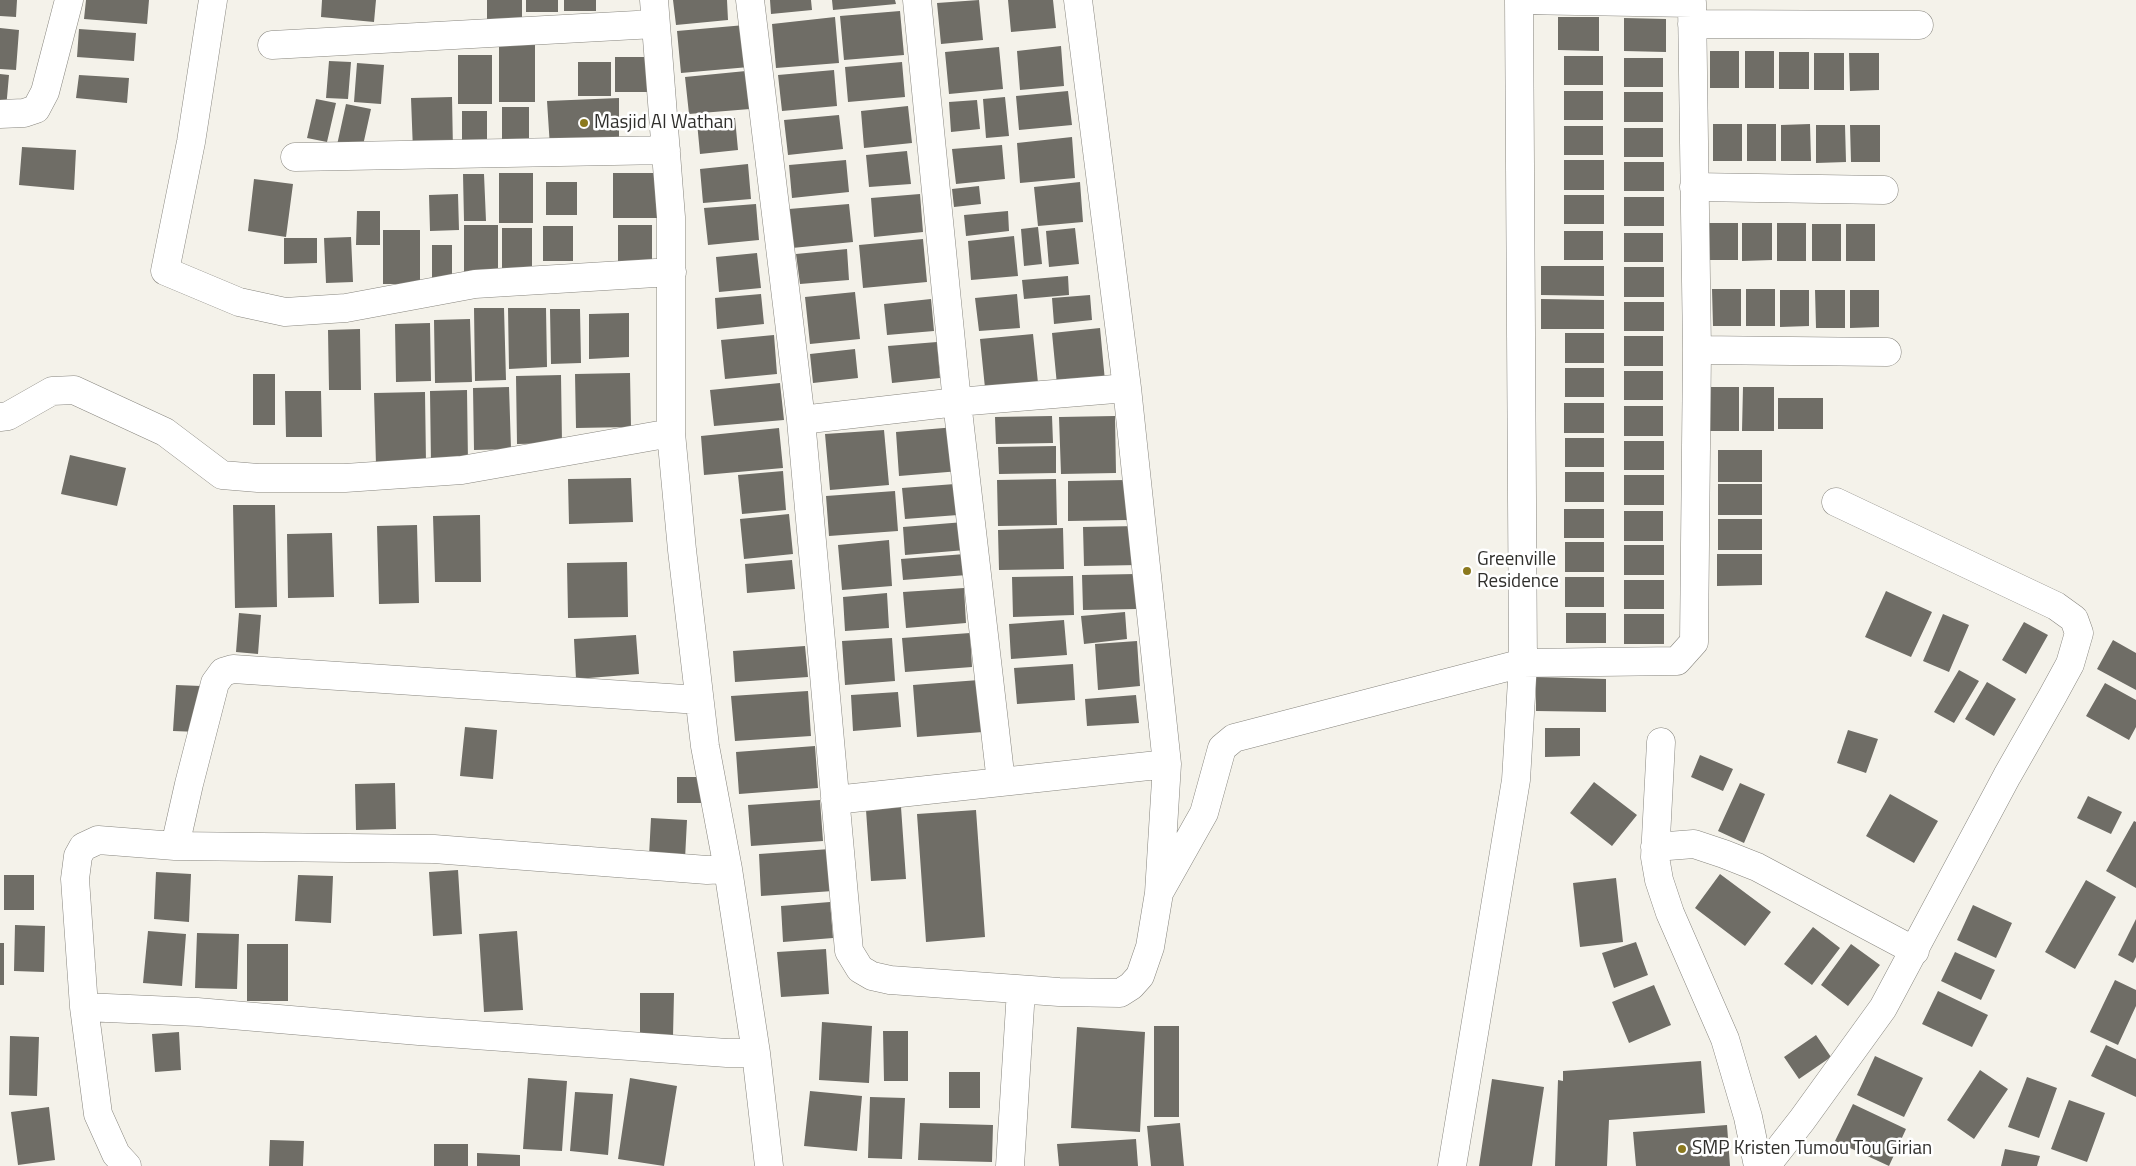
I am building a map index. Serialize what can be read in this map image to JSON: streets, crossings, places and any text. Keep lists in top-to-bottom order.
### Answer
{
  "places": ["Masjid Al Wathan", "Greenville Residence", "SMP Kristen Tumou Tou Girian"]
}
